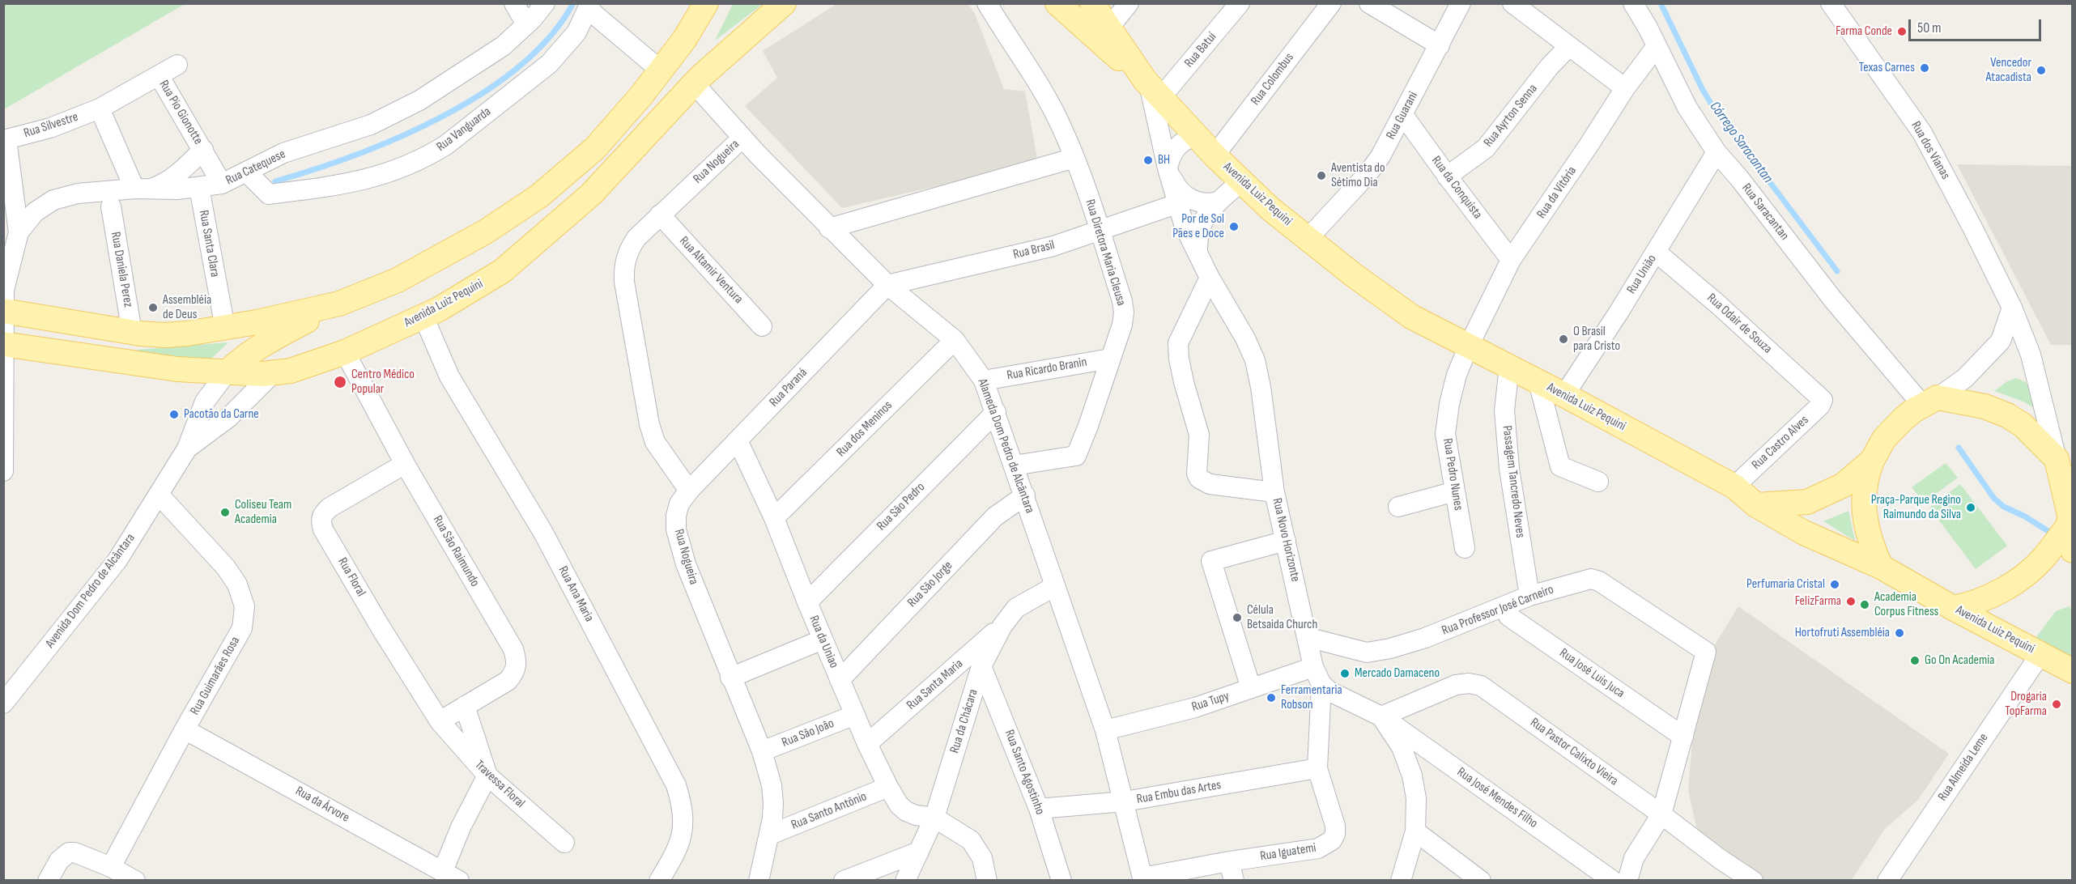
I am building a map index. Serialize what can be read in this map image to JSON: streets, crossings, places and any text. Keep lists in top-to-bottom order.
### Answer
{
  "streets": {
    "main road": ["Rua dos Vianas", "Avenida Luiz Pequini"],
    "street": [
      "Rua Batuí",
      "Rua Colombus",
      "Rua Pio Gionotte",
      "Rua Guarani",
      "Rua Ayrton Senna",
      "Rua Silvestre",
      "Rua Vanguarda",
      "Rua Nogueira",
      "Rua Catequese",
      "Rua da Conquista",
      "Rua da Vitória",
      "Rua Saracantan",
      "Rua Santa Clara",
      "Rua Brasil",
      "Rua Diretora Maria Cleusa",
      "Rua Daniela Perez",
      "Rua Altamir Ventura",
      "Rua União",
      "Rua Odair de Souza",
      "Rua Ricardo Branin",
      "Rua Paraná",
      "Rua dos Meninos",
      "Rua Castro Alves",
      "Alameda Dom Pedro de Alcântara",
      "Rua Pedro Nunes",
      "Passagem Tancredo Neves",
      "Rua São Pedro",
      "Rua Novo Horizonte",
      "Rua São Raimundo",
      "Rua Floral",
      "Rua São Jorge",
      "Avenida Dom Pedro de Alcântara",
      "Rua Ana Maria",
      "Rua Professor José Carneiro",
      "Rua da Uniao",
      "Rua José Luis Juca",
      "Rua Guimarães Rosa",
      "Rua Santa Maria",
      "Rua Tupy",
      "Rua da Chácara",
      "Rua São João",
      "Rua Pastor Calixto Vieira",
      "Rua Almeida Leme",
      "Rua Santo Agostinho",
      "Travessa Floral",
      "Rua Embu das Artes",
      "Rua José Mendes Filho",
      "Rua da Árvore",
      "Rua Santo Antônio",
      "Rua Iguatemi"
    ]
  },
  "crossings": [
    ["Rua Batuí", "Avenida Luiz Pequini"],
    ["Rua Batuí", "Rua Novo Horizonte"],
    ["Rua Colombus", "Avenida Luiz Pequini"],
    ["Rua Colombus", "Rua Novo Horizonte"],
    ["Rua Pio Gionotte", "Rua Silvestre"],
    ["Rua Pio Gionotte", "Rua Catequese"],
    ["Rua Guarani", "Rua da Conquista"],
    ["Rua Guarani", "Avenida Luiz Pequini"],
    ["Rua Ayrton Senna", "Rua da Conquista"],
    ["Rua Silvestre", "Rua Catequese"],
    ["Rua Vanguarda", "Rua Catequese"],
    ["Rua Nogueira", "Rua Altamir Ventura"],
    ["Rua Nogueira", "Rua Paraná"],
    ["Rua Nogueira", "Alameda Dom Pedro de Alcântara"],
    ["Rua Nogueira", "Rua São João"],
    ["Rua Nogueira", "Rua Santo Antônio"],
    ["Rua Catequese", "Avenida Luiz Pequini"],
    ["Rua Catequese", "Rua Santa Clara"],
    ["Rua da Conquista", "Rua da Vitória"],
    ["Rua da Vitória", "Avenida Luiz Pequini"],
    ["Rua da Vitória", "Rua Saracantan"],
    ["Rua da Vitória", "Rua Pedro Nunes"],
    ["Avenida Luiz Pequini", "Rua União"],
    ["Avenida Luiz Pequini", "Rua Castro Alves"],
    ["Avenida Luiz Pequini", "Alameda Dom Pedro de Alcântara"],
    ["Avenida Luiz Pequini", "Rua Pedro Nunes"],
    ["Avenida Luiz Pequini", "Passagem Tancredo Neves"],
    ["Avenida Luiz Pequini", "Rua Novo Horizonte"],
    ["Avenida Luiz Pequini", "Rua São Raimundo"],
    ["Avenida Luiz Pequini", "Avenida Dom Pedro de Alcântara"],
    ["Avenida Luiz Pequini", "Rua Ana Maria"],
    ["Avenida Luiz Pequini", "Rua Almeida Leme"],
    ["Rua Saracantan", "Rua União"],
    ["Rua Brasil", "Rua Diretora Maria Cleusa"],
    ["Rua Brasil", "Rua Paraná"],
    ["Rua Brasil", "Alameda Dom Pedro de Alcântara"],
    ["Rua Brasil", "Rua Novo Horizonte"],
    ["Rua Diretora Maria Cleusa", "Rua Ricardo Branin"],
    ["Rua Diretora Maria Cleusa", "Alameda Dom Pedro de Alcântara"],
    ["Rua União", "Rua Odair de Souza"],
    ["Rua Odair de Souza", "Rua Castro Alves"],
    ["Rua Ricardo Branin", "Alameda Dom Pedro de Alcântara"],
    ["Rua Paraná", "Alameda Dom Pedro de Alcântara"],
    ["Rua Paraná", "Rua da Uniao"],
    ["Rua dos Meninos", "Alameda Dom Pedro de Alcântara"],
    ["Rua dos Meninos", "Rua da Uniao"],
    ["Alameda Dom Pedro de Alcântara", "Rua São Pedro"],
    ["Alameda Dom Pedro de Alcântara", "Rua São Jorge"],
    ["Alameda Dom Pedro de Alcântara", "Rua Tupy"],
    ["Alameda Dom Pedro de Alcântara", "Rua da Chácara"],
    ["Alameda Dom Pedro de Alcântara", "Rua Embu das Artes"],
    ["Alameda Dom Pedro de Alcântara", "Rua Iguatemi"],
    ["Passagem Tancredo Neves", "Rua Professor José Carneiro"],
    ["Rua São Pedro", "Rua da Uniao"],
    ["Rua Novo Horizonte", "Rua Professor José Carneiro"],
    ["Rua Novo Horizonte", "Rua Tupy"],
    ["Rua Novo Horizonte", "Rua Iguatemi"],
    ["Rua São Raimundo", "Rua Floral"],
    ["Rua São Raimundo", "Travessa Floral"],
    ["Rua Floral", "Travessa Floral"],
    ["Rua São Jorge", "Rua da Uniao"],
    ["Avenida Dom Pedro de Alcântara", "Rua Guimarães Rosa"],
    ["Rua Professor José Carneiro", "Rua José Luis Juca"],
    ["Rua Professor José Carneiro", "Rua Pastor Calixto Vieira"],
    ["Rua da Uniao", "Rua Santa Maria"],
    ["Rua da Uniao", "Rua da Chácara"],
    ["Rua da Uniao", "Rua São João"],
    ["Rua da Uniao", "Rua Santo Antônio"],
    ["Rua Guimarães Rosa", "Rua da Árvore"],
    ["Rua Santa Maria", "Rua da Chácara"],
    ["Rua Tupy", "Rua Iguatemi"],
    ["Rua da Chácara", "Rua Santo Agostinho"],
    ["Rua Pastor Calixto Vieira", "Rua José Mendes Filho"],
    ["Rua Santo Agostinho", "Rua Embu das Artes"],
    ["Rua Embu das Artes", "Rua Iguatemi"]
  ],
  "water": ["Córrego Saracantan"],
  "places": [
    "Farma Conde",
    "Texas Carnes",
    "Vencedor Atacadista",
    "BH",
    "Aventista do Sétimo Dia",
    "Por de Sol Pães e Doce",
    "Assembléia de Deus",
    "O Brasil para Cristo",
    "Centro Médico Popular",
    "Pacotão da Carne",
    "Praça-Parque Regino Raimundo da Silva",
    "Coliseu Team Academia",
    "Perfumaria Cristal",
    "FelizFarma",
    "Academia Corpus Fitness",
    "Célula Betsaida Church",
    "Hortofruti Assembléia",
    "Go On Academia",
    "Mercado Damaceno",
    "Ferramentaria Robson",
    "Drogaria TopFarma"
  ],
  "scale_bar": "50 m"
}
